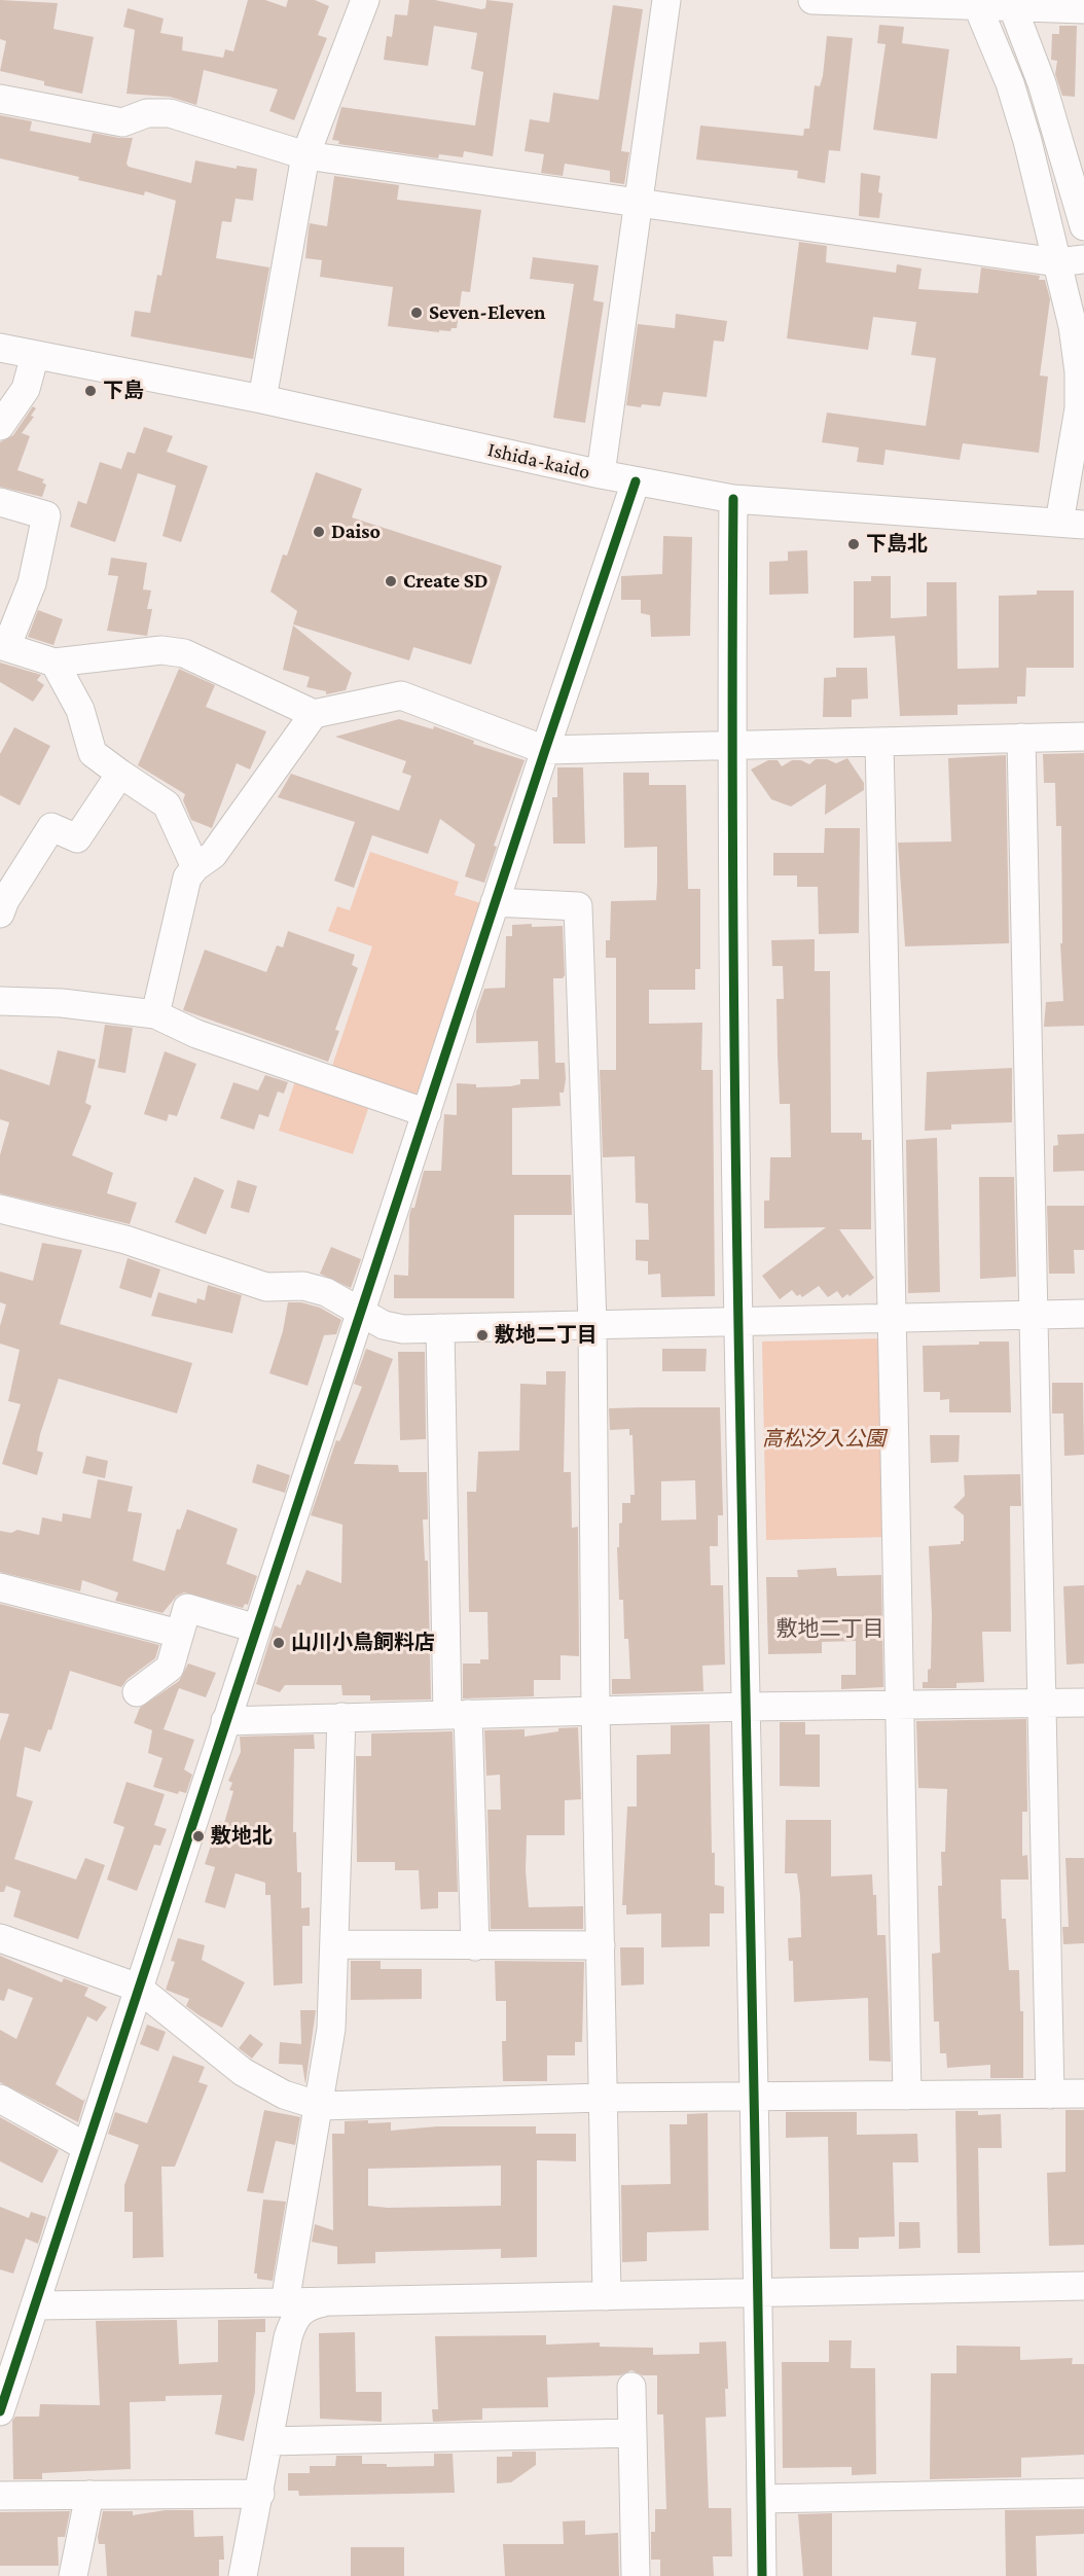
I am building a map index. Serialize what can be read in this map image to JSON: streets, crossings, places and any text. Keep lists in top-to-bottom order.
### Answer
{
  "streets": {
    "street": ["Ishida-kaido"]
  },
  "districts": ["敷地二丁目"],
  "parks": ["高松汐入公園"],
  "places": [
    "Seven-Eleven",
    "下島",
    "Daiso",
    "下島北",
    "Create SD",
    "敷地二丁目",
    "山川小鳥飼料店",
    "敷地北"
  ]
}
